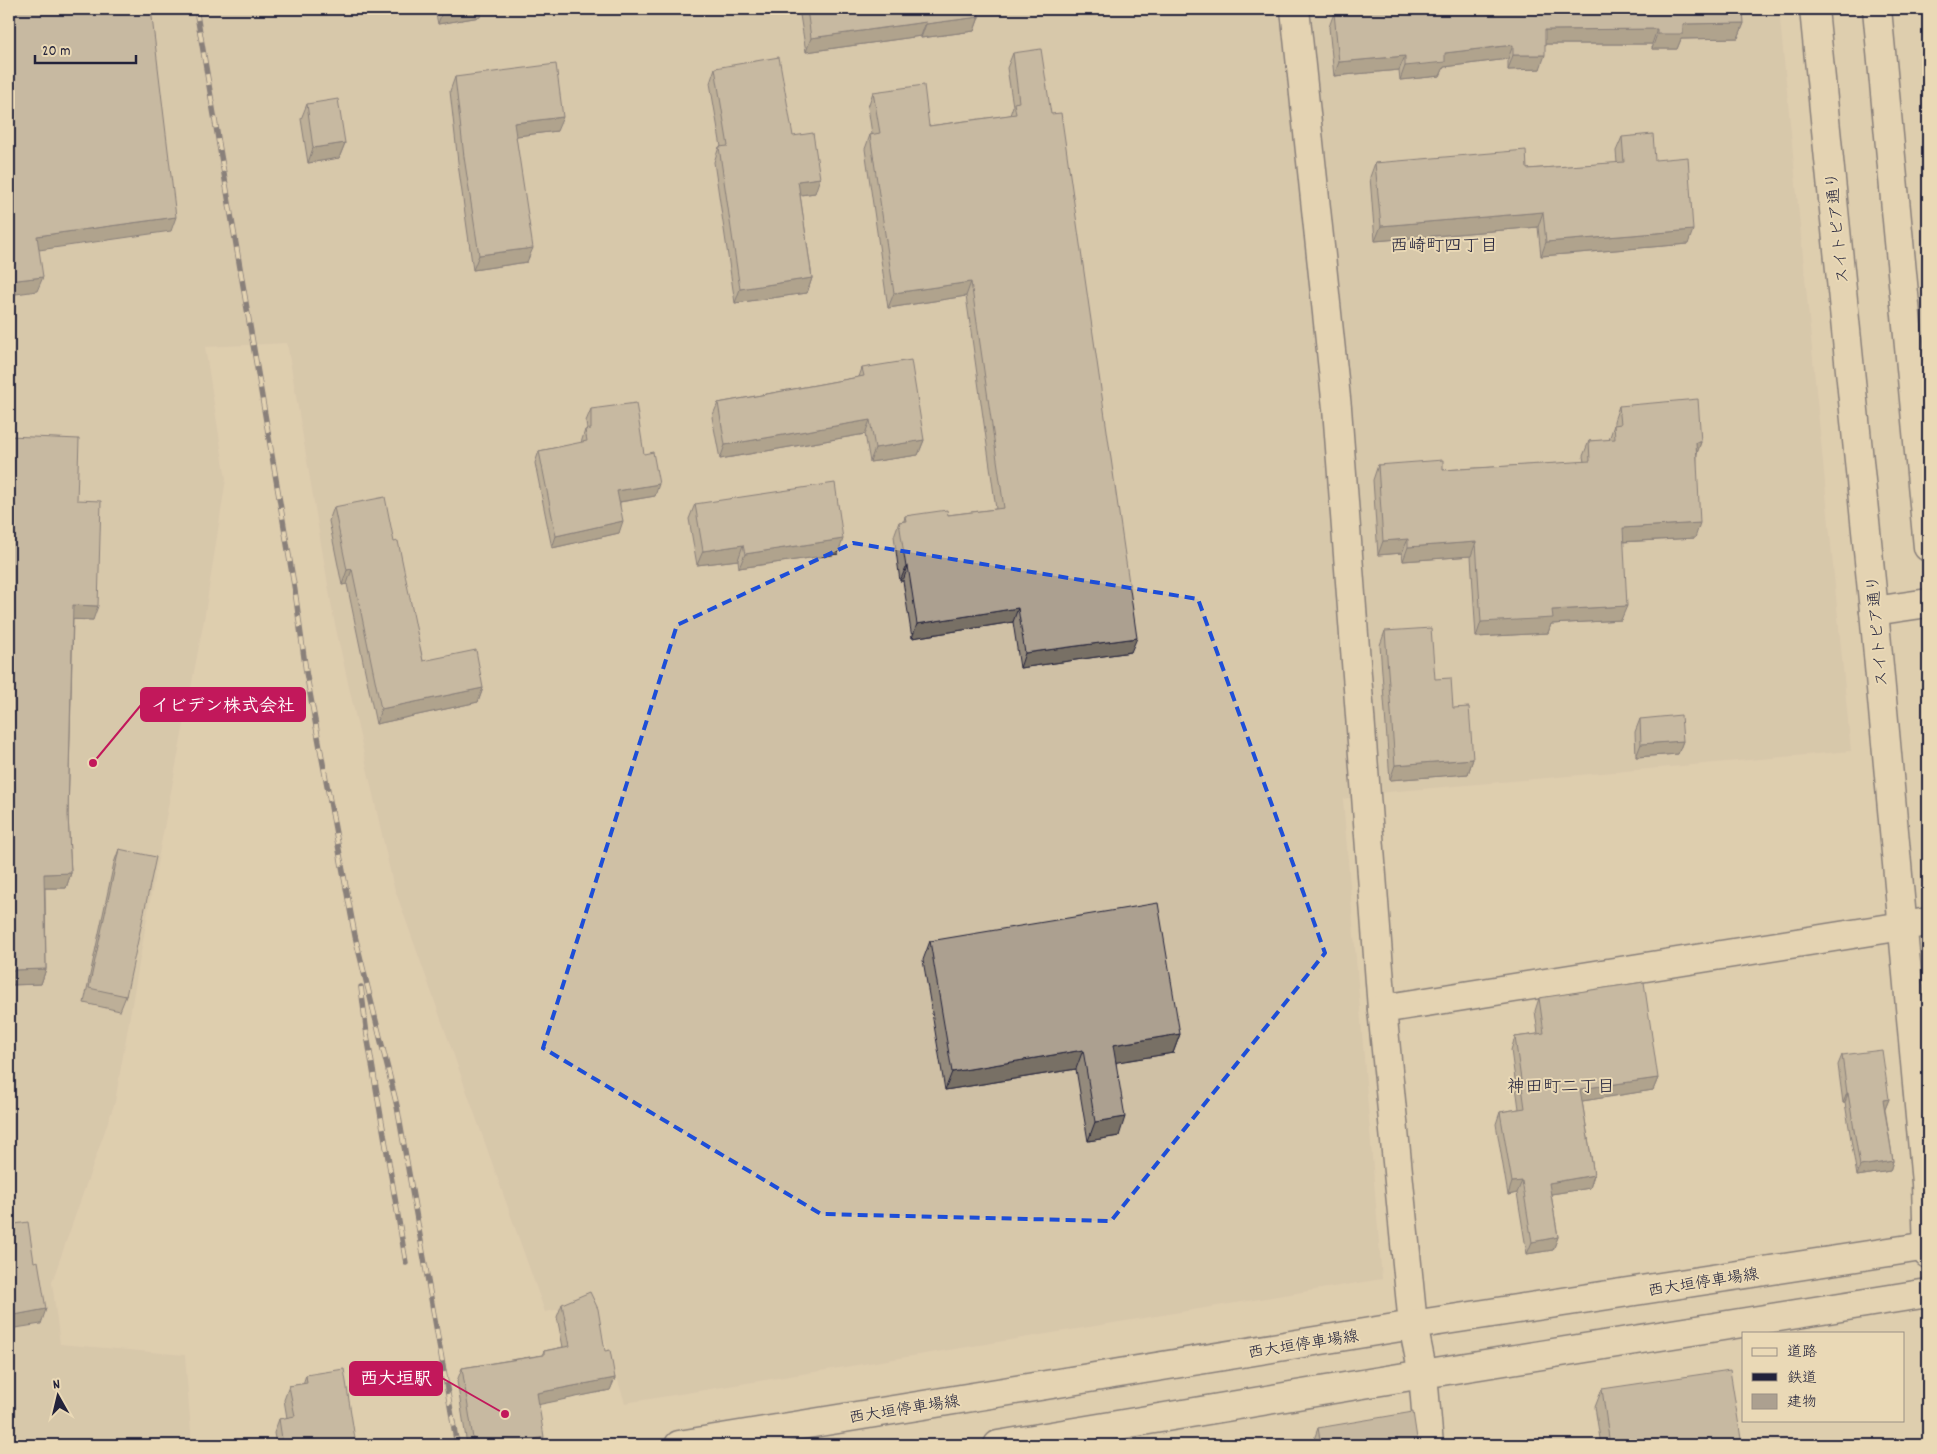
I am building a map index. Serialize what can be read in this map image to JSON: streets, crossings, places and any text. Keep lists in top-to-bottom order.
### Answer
{
  "streets": {
    "street": ["スイトピア通り", "西大垣停車場線"]
  },
  "crossings": [
    ["スイトピア通り", "西大垣停車場線"]
  ],
  "districts": ["西崎町四丁目", "神田町二丁目"],
  "places": ["イビデン株式会社", "西大垣駅"],
  "legend": ["道路", "鉄道", "建物"],
  "scale_bar": "20 m",
  "north": "top"
}
